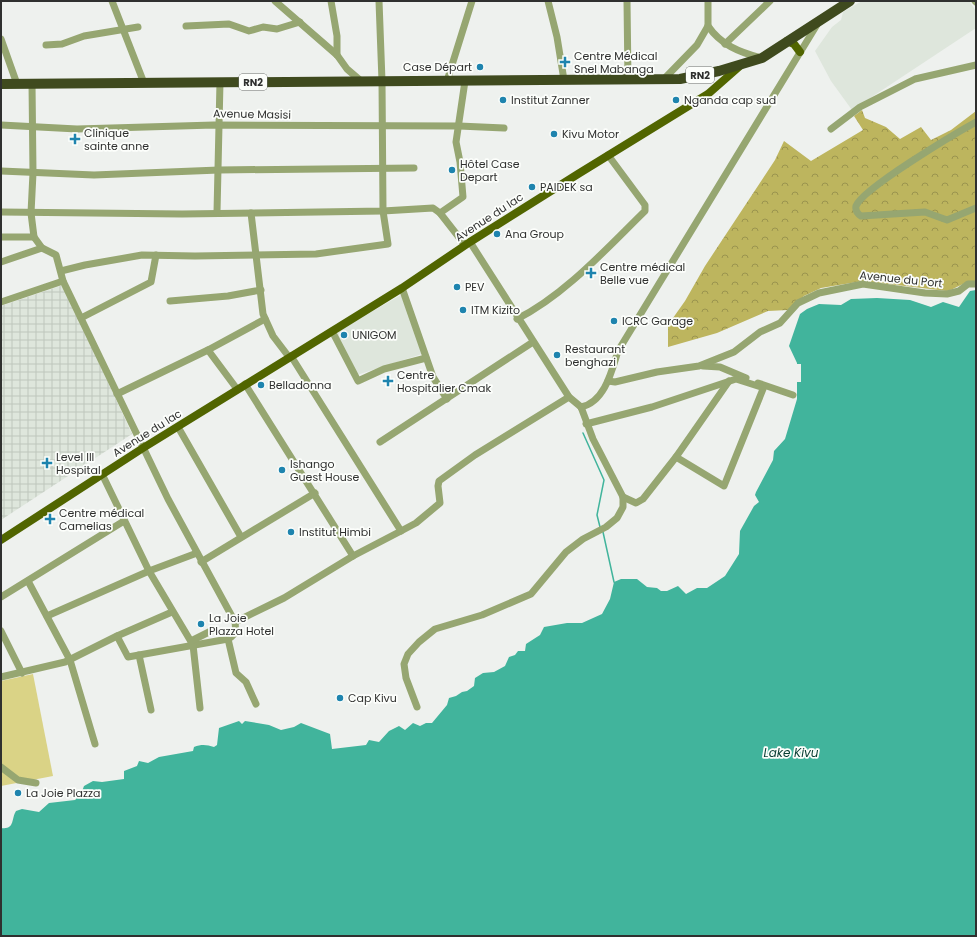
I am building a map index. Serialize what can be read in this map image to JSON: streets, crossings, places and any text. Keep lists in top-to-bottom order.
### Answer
{
  "streets": {
    "highway": ["RN2"],
    "main road": ["Avenue du lac"],
    "street": ["Avenue Masisi", "Avenue du Port"]
  },
  "crossings": [
    ["RN2", "Avenue du lac"]
  ],
  "water": ["Lake Kivu"],
  "places": {
    "health": [
      "Centre Médical Snel Mabanga",
      "Clinique sainte anne",
      "Centre médical Belle vue",
      "Centre Hospitalier Cmak",
      "Level III Hospital",
      "Centre médical Camelias"
    ],
    "other": [
      "Case Départ",
      "Institut Zanner",
      "Nganda cap sud",
      "Kivu Motor",
      "Hôtel Case Depart",
      "PAIDEK sa",
      "Ana Group",
      "PEV",
      "ITM Kizito",
      "ICRC Garage",
      "UNIGOM",
      "Restaurant benghazi",
      "Belladonna",
      "Ishango Guest House",
      "Institut Himbi",
      "La Joie Plazza Hotel",
      "Cap Kivu",
      "La Joie Plazza"
    ]
  }
}
